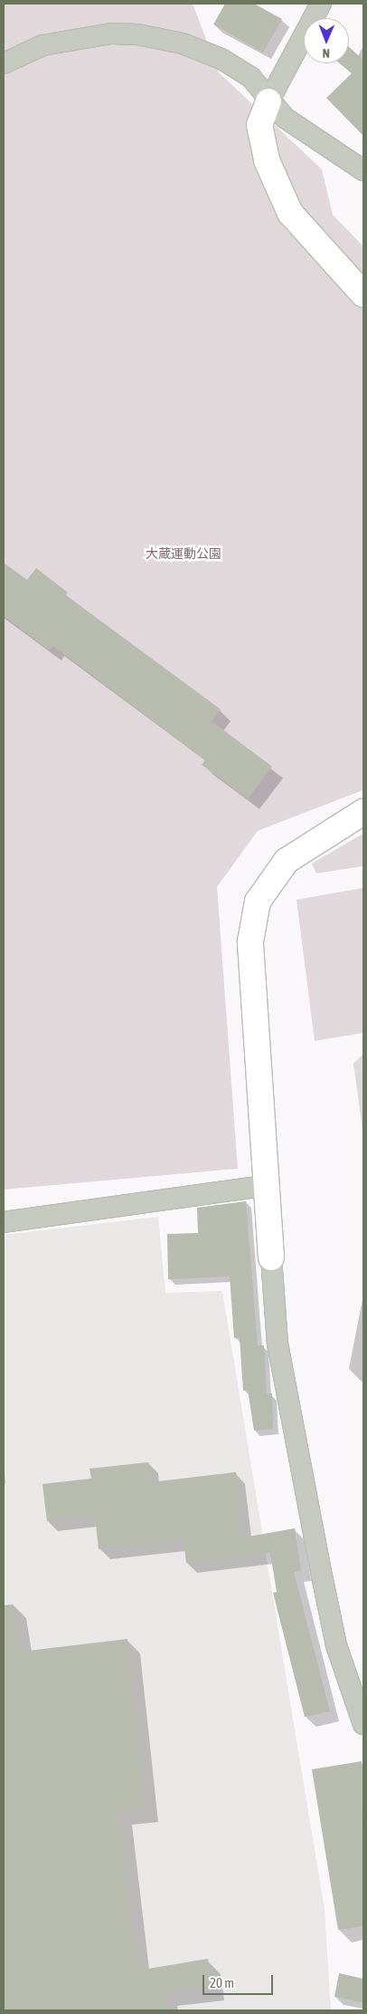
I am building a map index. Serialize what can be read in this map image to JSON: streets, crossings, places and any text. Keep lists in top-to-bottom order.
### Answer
{
  "parks": ["大蔵運動公園"],
  "scale_bar": "20 m",
  "north": "bottom"
}
